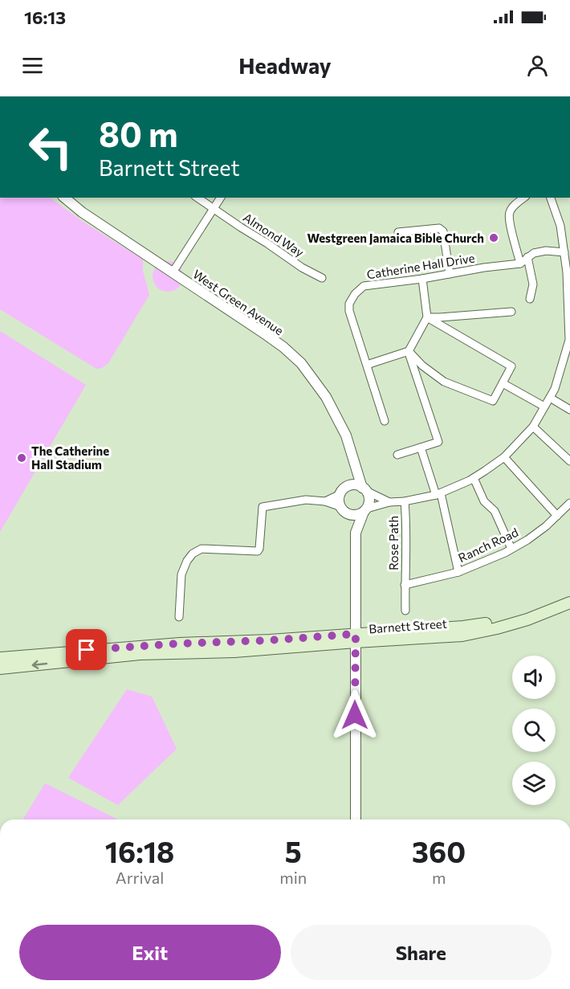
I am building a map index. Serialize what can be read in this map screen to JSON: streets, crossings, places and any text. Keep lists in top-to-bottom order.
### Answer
{
  "streets": {
    "main road": ["Barnett Street"],
    "street": [
      "Almond Way",
      "Catherine Hall Drive",
      "West Green Avenue",
      "Rose Path",
      "Ranch Road"
    ]
  },
  "crossings": [
    ["Rose Path", "Ranch Road"]
  ],
  "places": ["Westgreen Jamaica Bible Church", "The Catherine Hall Stadium"],
  "page": {
    "status": "16:13",
    "header": "Headway",
    "turn": ["80 m", "Barnett Street"],
    "eta": [
      "16:18",
      "Arrival",
      "5",
      "min",
      "360",
      "m"
    ],
    "buttons": ["Exit", "Share"]
  }
}
